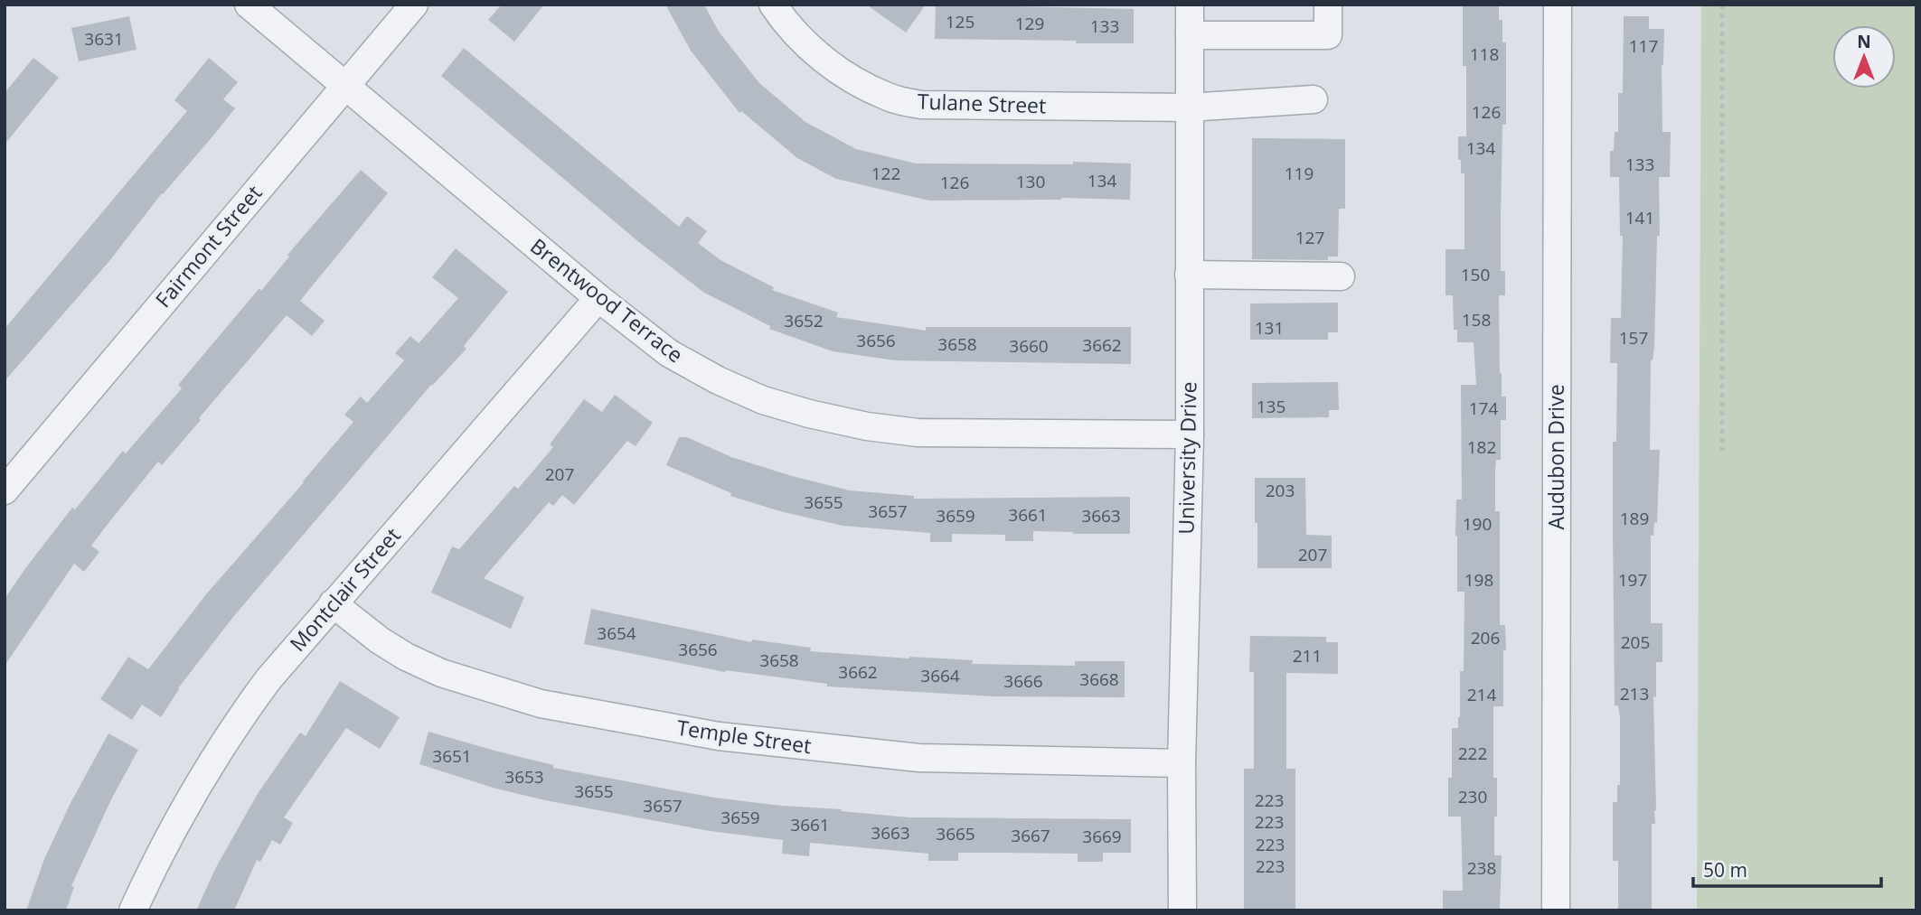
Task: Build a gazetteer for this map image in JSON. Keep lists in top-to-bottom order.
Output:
{
  "streets": {
    "street": [
      "Tulane Street",
      "Fairmont Street",
      "Brentwood Terrace",
      "Audubon Drive",
      "University Drive",
      "Montclair Street",
      "Temple Street"
    ]
  },
  "crossings": [
    ["Tulane Street", "University Drive"],
    ["Fairmont Street", "Brentwood Terrace"],
    ["Brentwood Terrace", "University Drive"],
    ["Brentwood Terrace", "Montclair Street"],
    ["University Drive", "Temple Street"],
    ["Montclair Street", "Temple Street"]
  ],
  "house_numbers": [
    "125",
    "129",
    "133",
    "3631",
    "117",
    "118",
    "126",
    "134",
    "133",
    "122",
    "119",
    "134",
    "130",
    "126",
    "141",
    "127",
    "150",
    "158",
    "3652",
    "131",
    "157",
    "3656",
    "3658",
    "3662",
    "3660",
    "135",
    "174",
    "182",
    "207",
    "203",
    "3655",
    "3657",
    "3661",
    "3659",
    "3663",
    "189",
    "190",
    "207",
    "198",
    "197",
    "3654",
    "206",
    "205",
    "3656",
    "211",
    "3658",
    "3662",
    "3664",
    "3668",
    "3666",
    "213",
    "214",
    "222",
    "3651",
    "3653",
    "3655",
    "230",
    "223",
    "3657",
    "3659",
    "223",
    "3661",
    "3663",
    "3665",
    "3667",
    "3669",
    "223",
    "223",
    "238"
  ],
  "scale_bar": "50 m",
  "north": "top"
}
